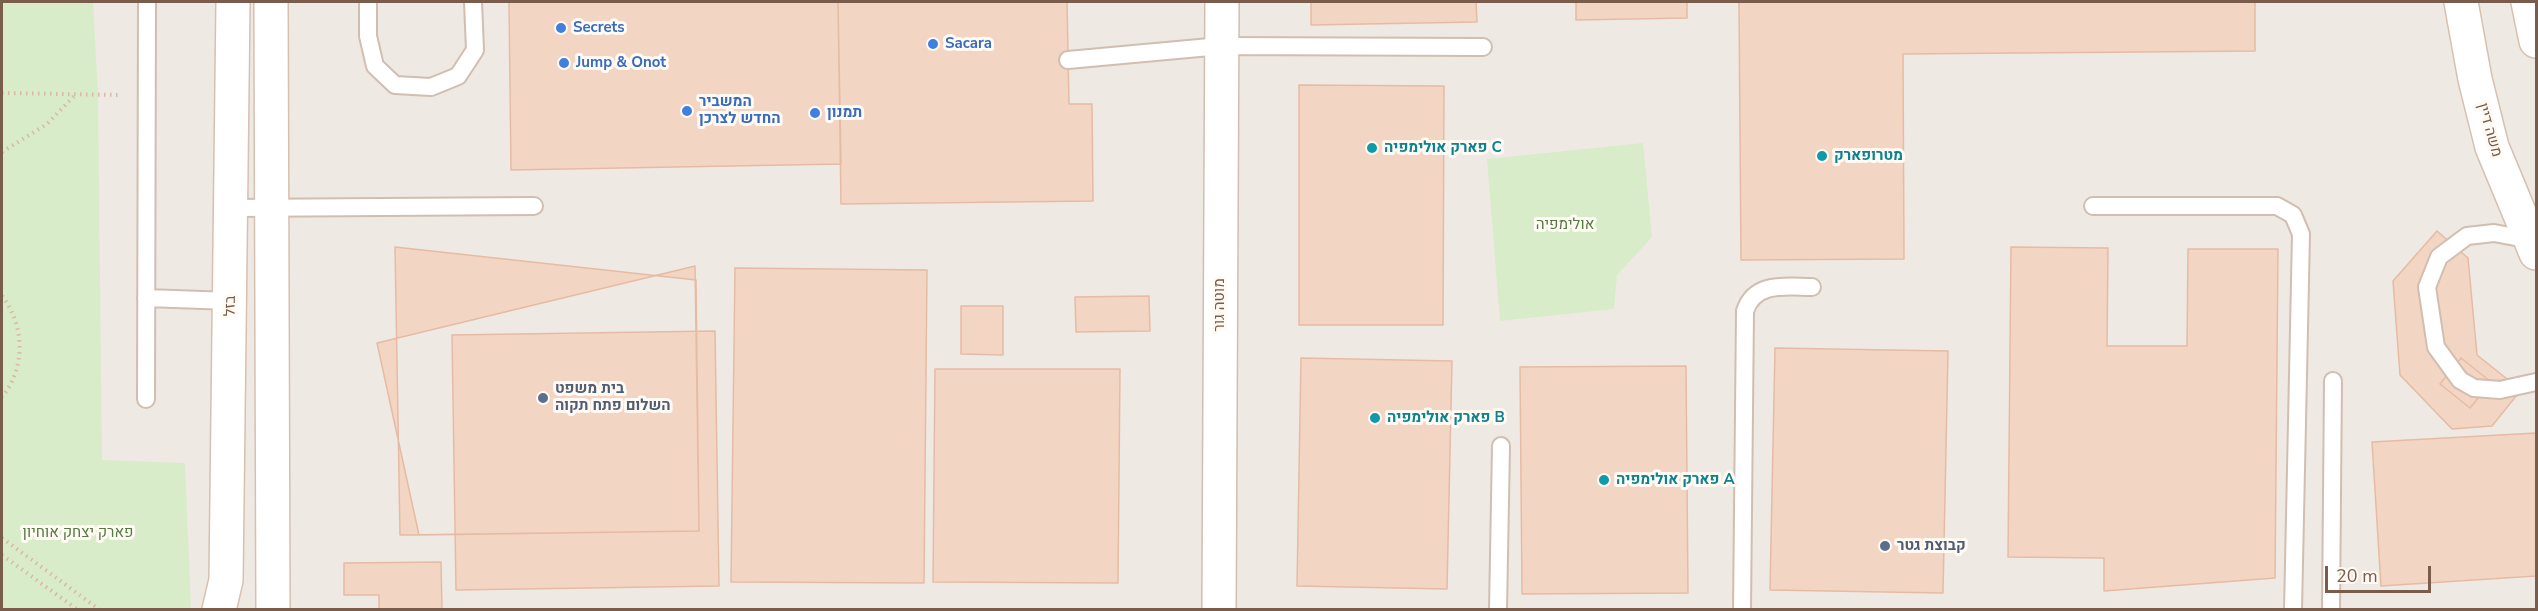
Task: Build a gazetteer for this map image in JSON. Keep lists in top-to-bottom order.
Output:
{
  "streets": {
    "street": ["משה דיין", "מוטה גור", "בזל"]
  },
  "parks": ["אולימפיה", "פארק יצחק אוחיון"],
  "places": [
    "Secrets",
    "Sacara",
    "Jump & Onot",
    "המשביר החדש לצרכן",
    "תמנון",
    "פארק אולימפיה C",
    "מטרופארק",
    "בית משפט השלום פתח תקוה",
    "פארק אולימפיה B",
    "פארק אולימפיה A",
    "קבוצת גטר"
  ],
  "scale_bar": "20 m"
}
